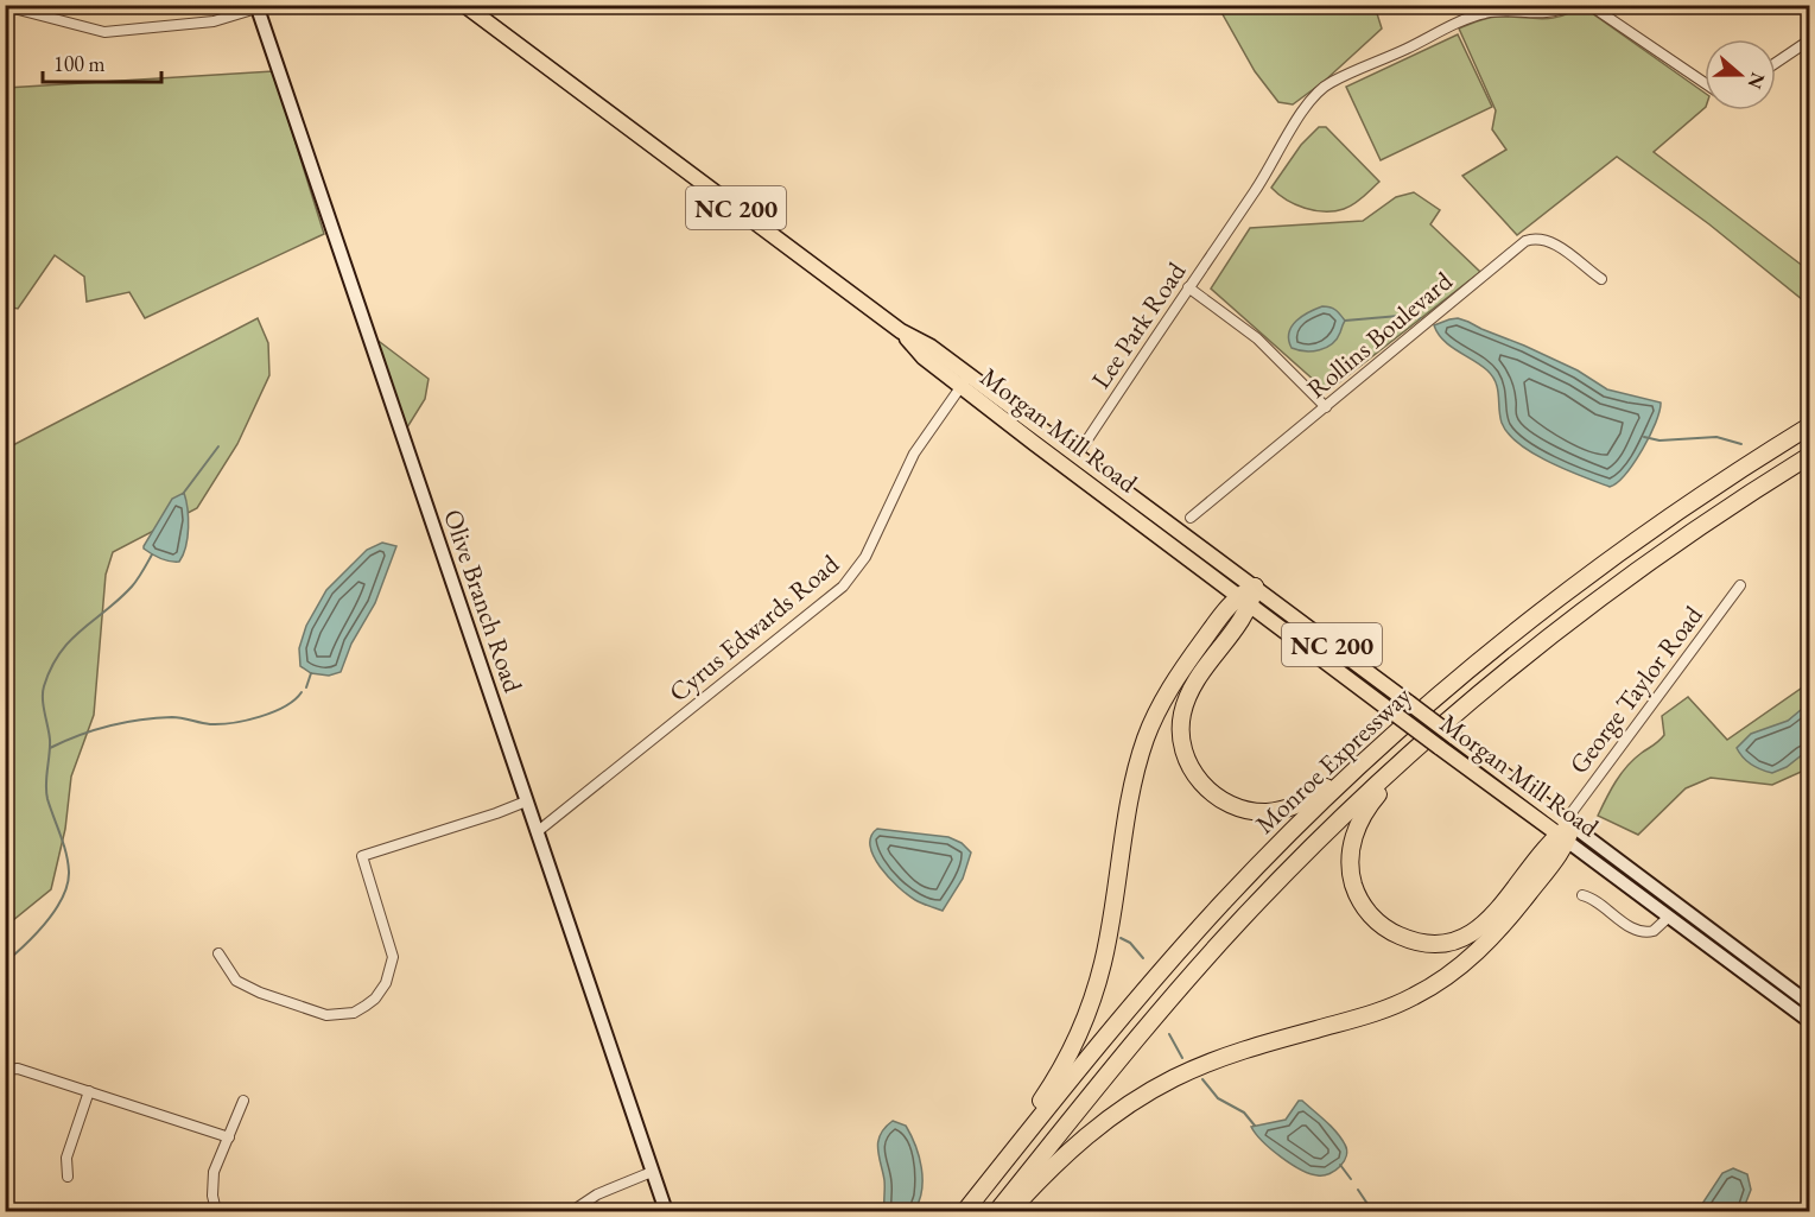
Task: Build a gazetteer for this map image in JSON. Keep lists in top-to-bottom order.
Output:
{
  "streets": {
    "highway": ["Monroe Expressway"],
    "main road": ["NC 200", "Morgan Mill Road"],
    "street": [
      "Lee Park Road",
      "Rollins Boulevard",
      "Olive Branch Road",
      "Cyrus Edwards Road",
      "George Taylor Road"
    ]
  },
  "crossings": [
    ["Lee Park Road", "Morgan Mill Road"],
    ["Morgan Mill Road", "Cyrus Edwards Road"],
    ["Morgan Mill Road", "George Taylor Road"],
    ["Olive Branch Road", "Cyrus Edwards Road"]
  ],
  "scale_bar": "100 m",
  "north": "right"
}
